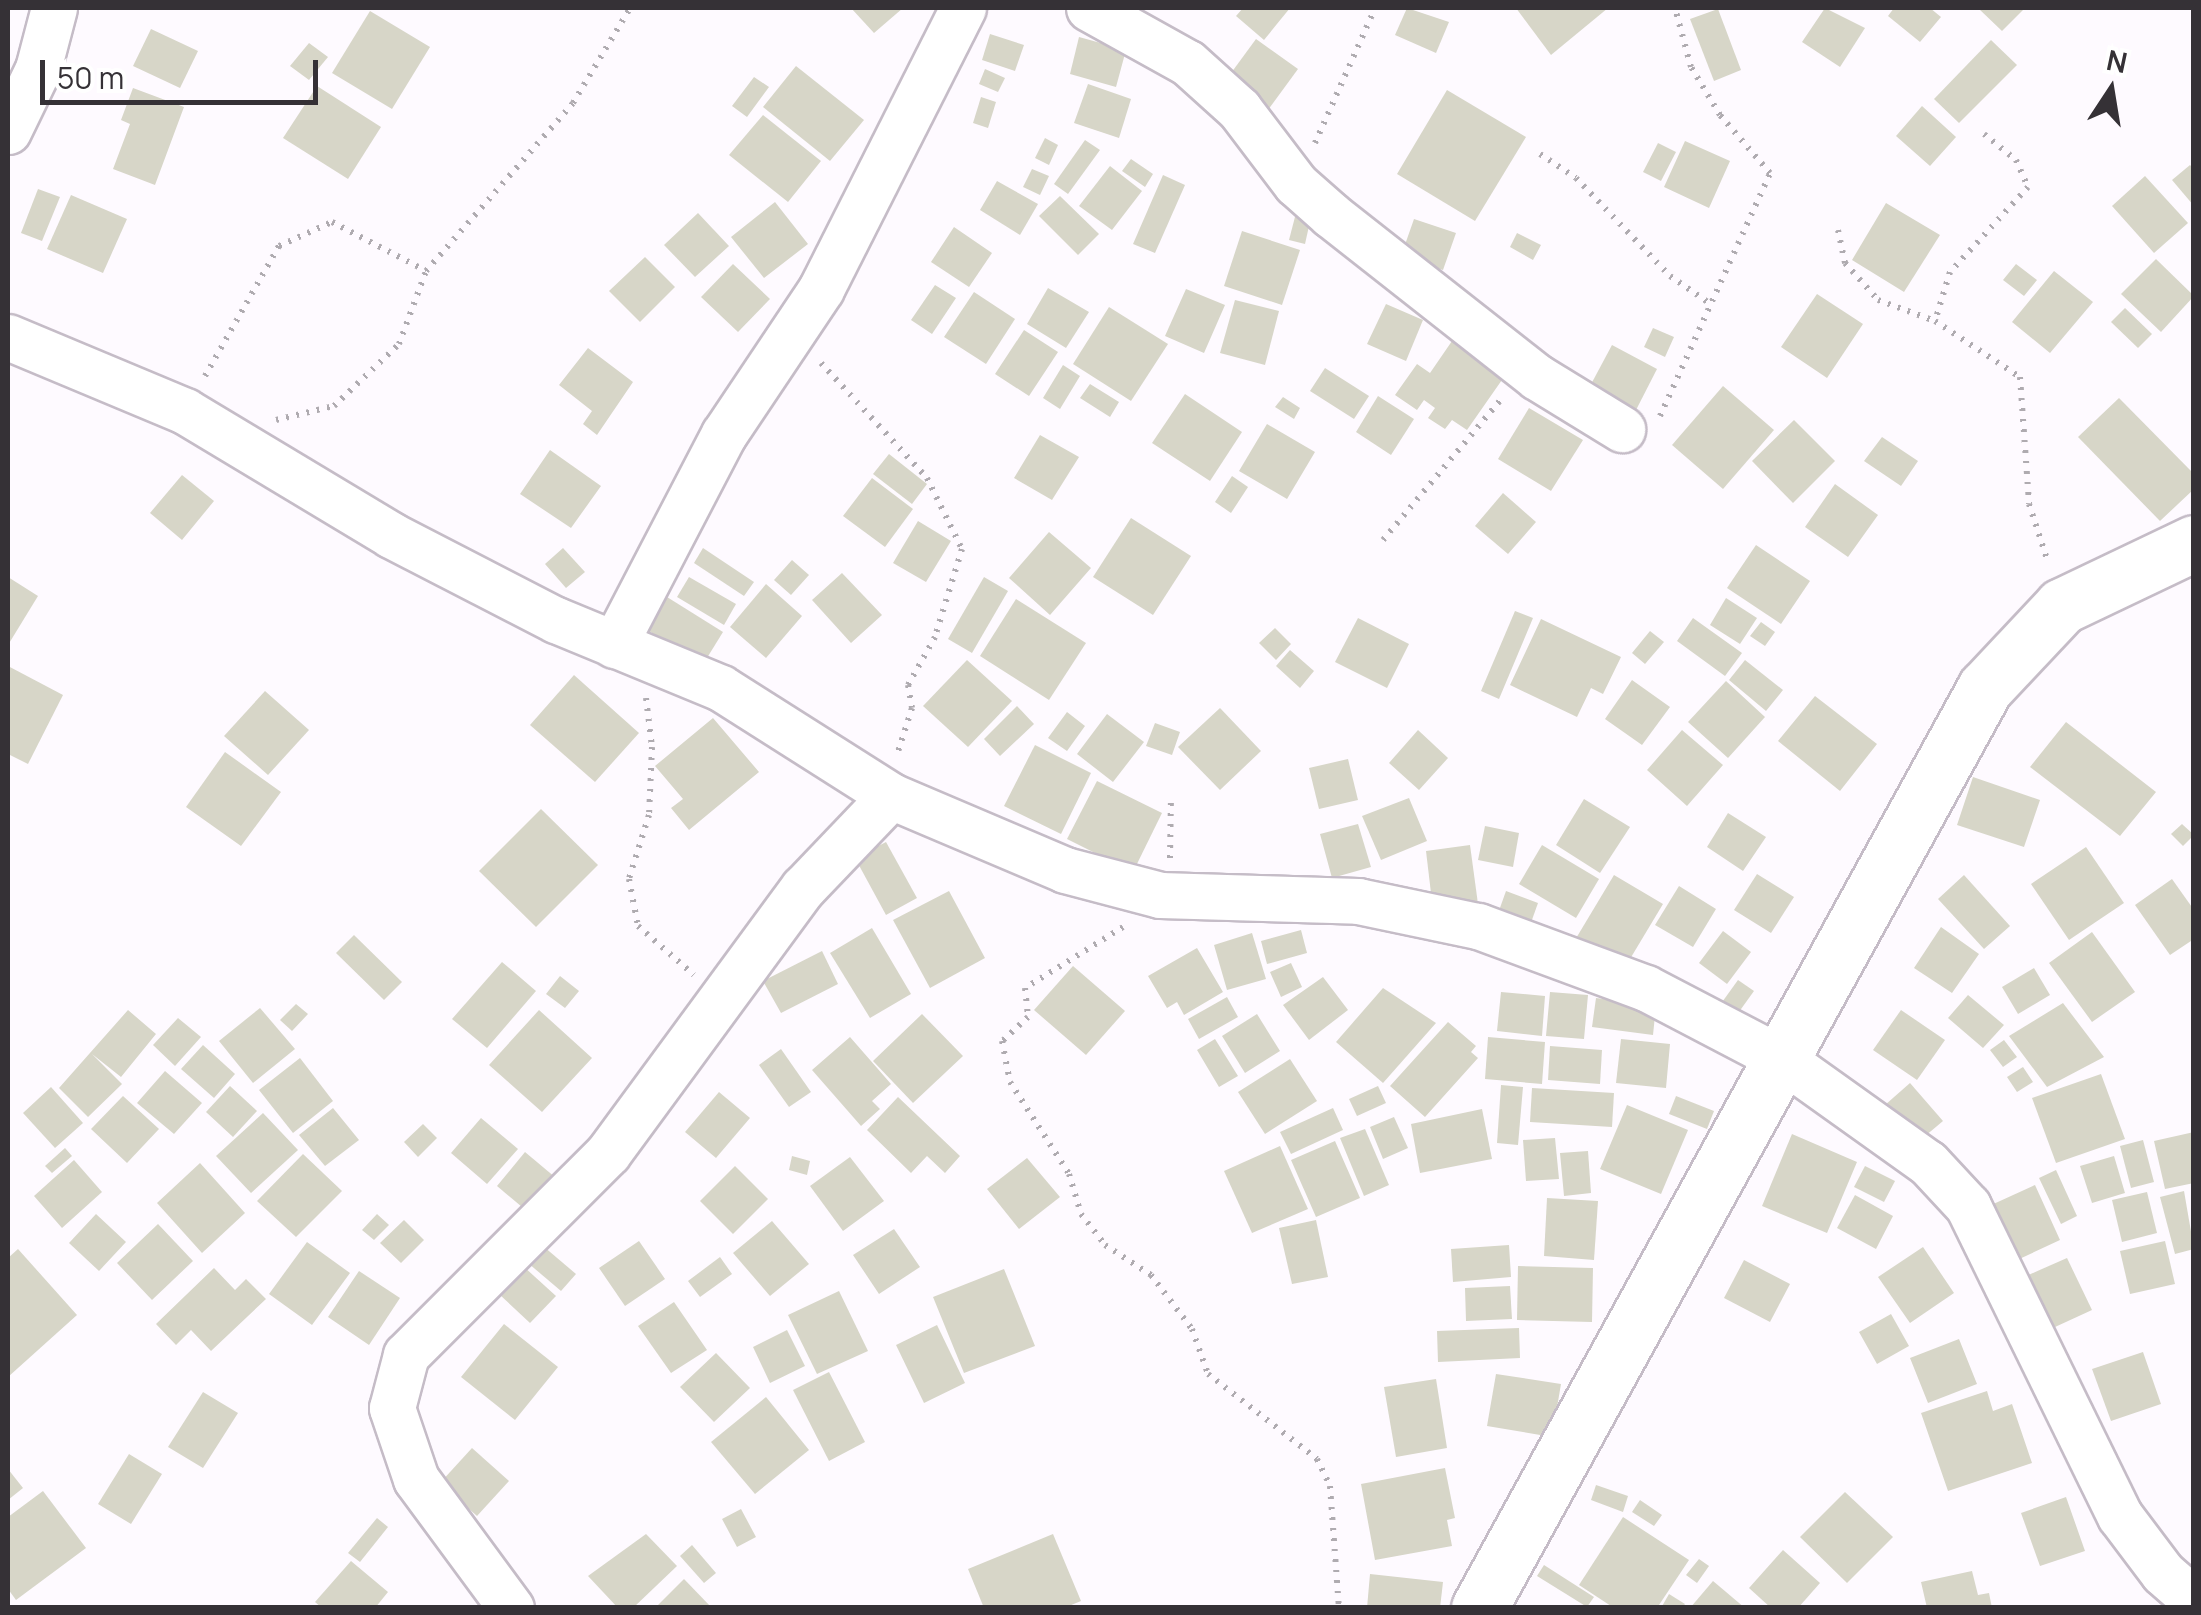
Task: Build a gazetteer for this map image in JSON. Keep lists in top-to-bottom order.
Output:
{
  "scale_bar": "50 m",
  "north": "top"
}
